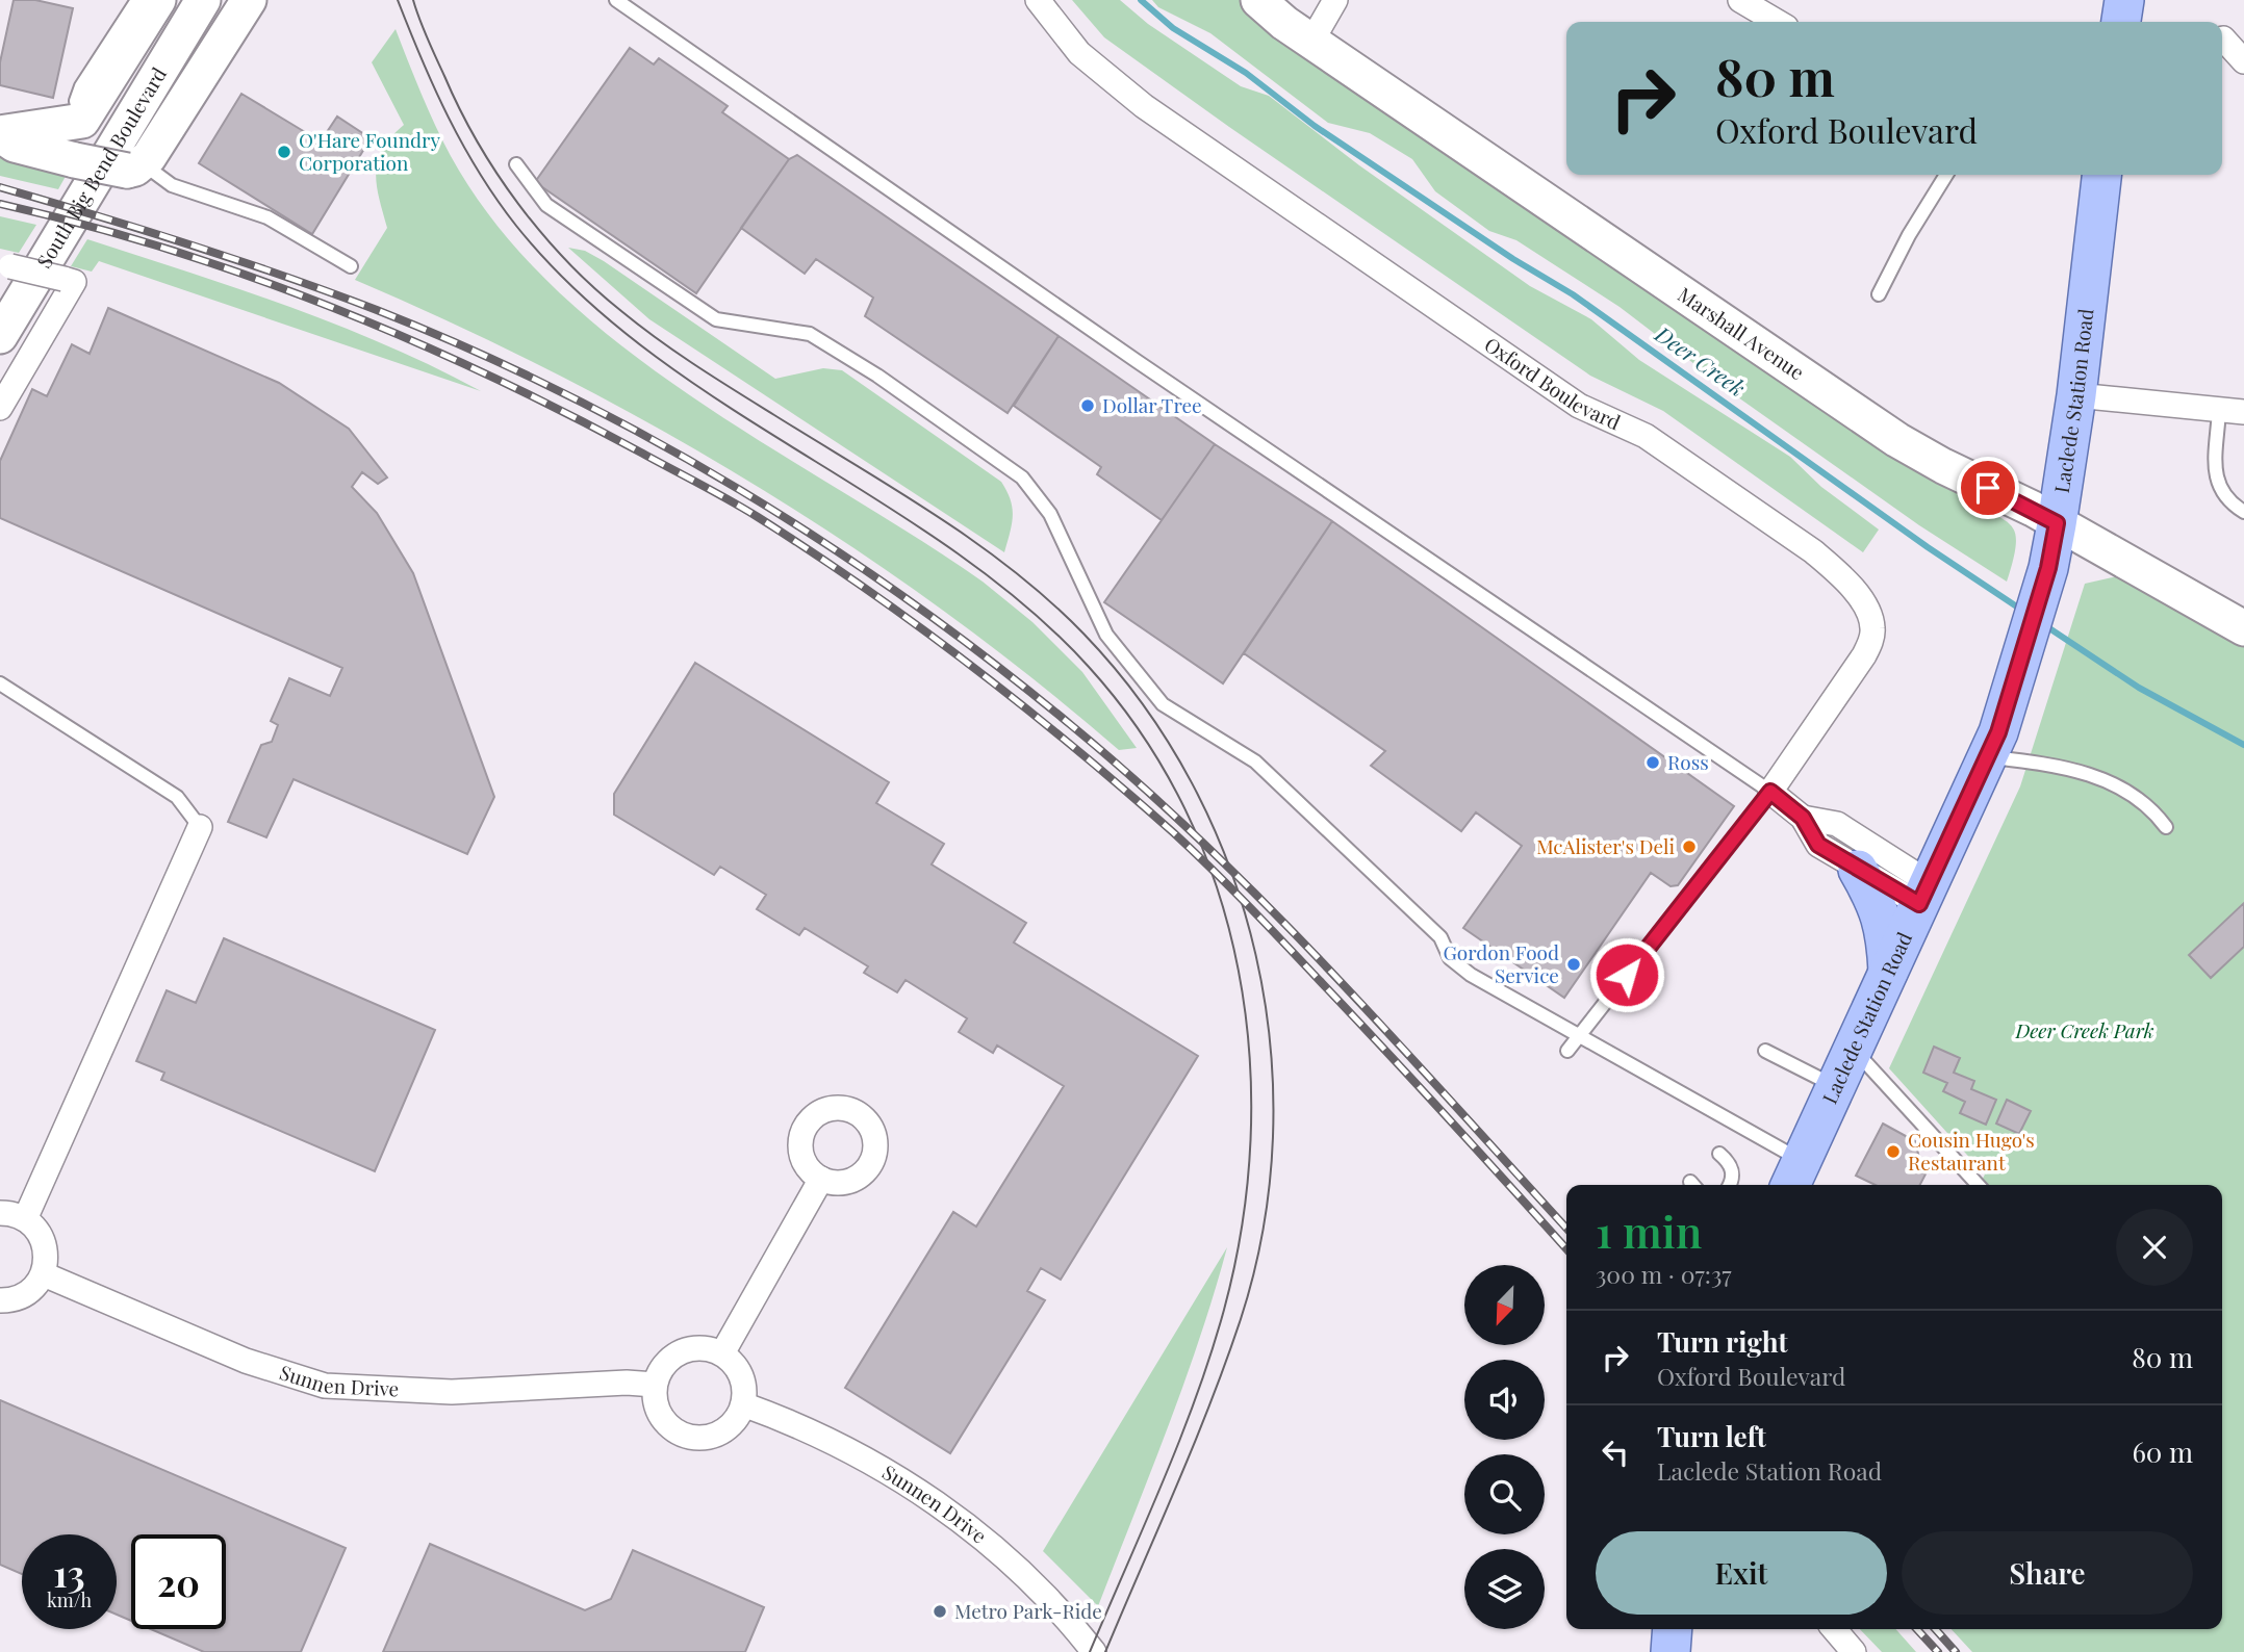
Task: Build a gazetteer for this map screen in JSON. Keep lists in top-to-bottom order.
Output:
{
  "streets": {
    "main road": ["Laclede Station Road"],
    "street": [
      "South Big Bend Boulevard",
      "Marshall Avenue",
      "Oxford Boulevard",
      "Sunnen Drive"
    ]
  },
  "crossings": [
    ["Marshall Avenue", "Laclede Station Road"]
  ],
  "water": ["Deer Creek"],
  "parks": ["Deer Creek Park"],
  "places": [
    "O'Hare Foundry Corporation",
    "Dollar Tree",
    "Ross",
    "McAlister's Deli",
    "Gordon Food Service",
    "Cousin Hugo's Restaurant",
    "Metro Park-Ride"
  ],
  "north": "bottom left",
  "page": {
    "turn": ["80 m", "Oxford Boulevard"],
    "heading": ["1 min", "300 m · 07:37"],
    "list": [
      {
        "name": "Turn right",
        "note": "Oxford Boulevard",
        "value": "80 m"
      },
      {
        "name": "Turn left",
        "note": "Laclede Station Road",
        "value": "60 m"
      }
    ],
    "buttons": ["Exit", "Share"],
    "speed": "13 km/h",
    "limit": "20"
  }
}
